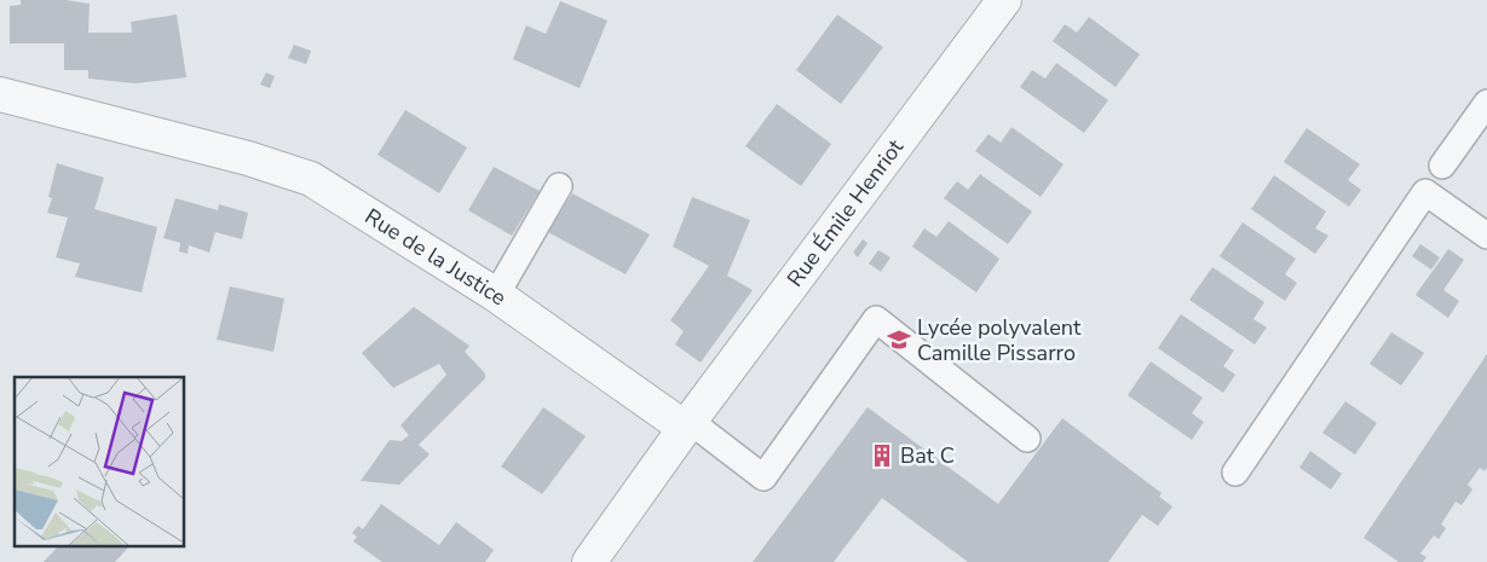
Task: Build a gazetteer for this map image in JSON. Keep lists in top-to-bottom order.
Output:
{
  "streets": {
    "street": ["Rue Émile Henriot", "Rue de la Justice"]
  },
  "crossings": [
    ["Rue Émile Henriot", "Rue de la Justice"]
  ],
  "places": {
    "school or university": ["Lycée polyvalent Camille Pissarro"],
    "building": ["Bat C"]
  }
}
